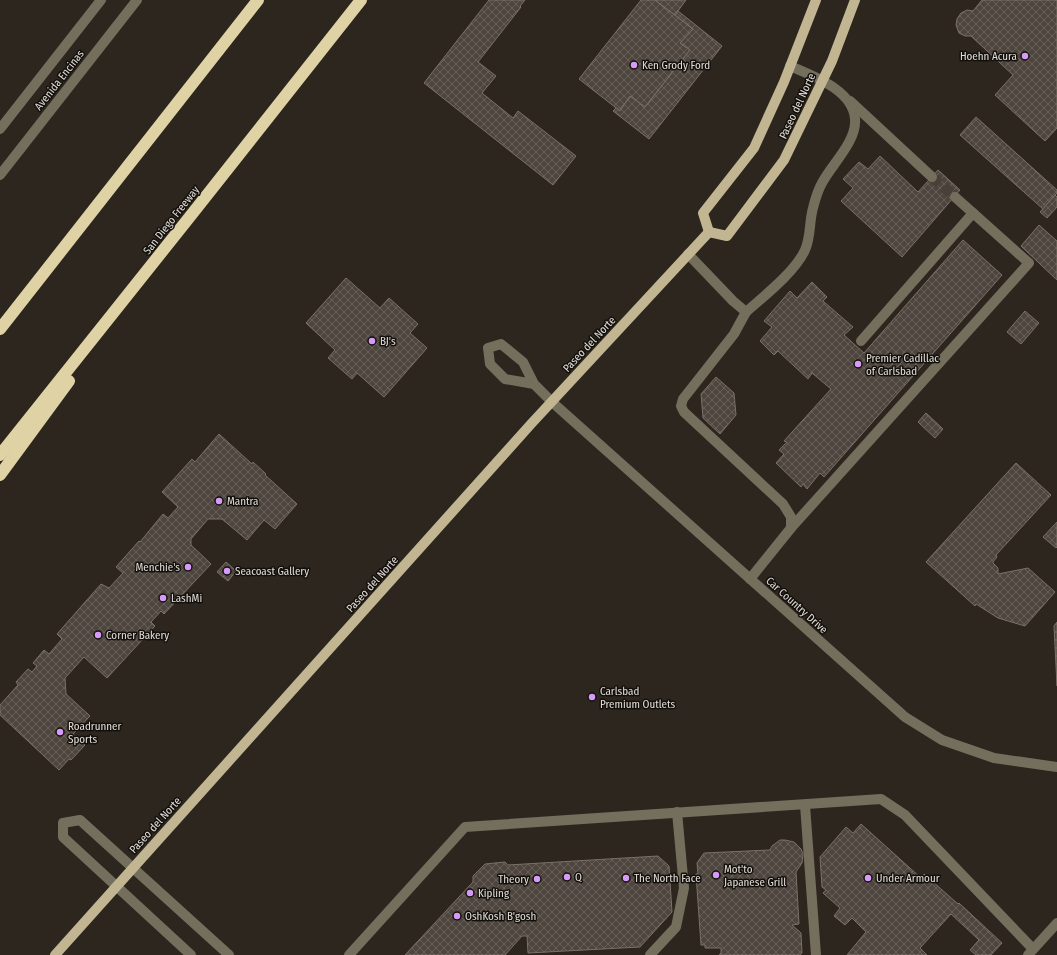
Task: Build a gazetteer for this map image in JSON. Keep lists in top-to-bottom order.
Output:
{
  "streets": {
    "highway": ["San Diego Freeway"],
    "main road": ["Paseo del Norte"],
    "street": ["Avenida Encinas", "Car Country Drive"]
  },
  "crossings": [
    ["Paseo del Norte", "Car Country Drive"]
  ],
  "places": [
    "Hoehn Acura",
    "Ken Grody Ford",
    "BJ's",
    "Premier Cadillac of Carlsbad",
    "Mantra",
    "Menchie's",
    "Seacoast Gallery",
    "LashMi",
    "Corner Bakery",
    "Carlsbad Premium Outlets",
    "Roadrunner Sports",
    "Mot'to Japanese Grill",
    "Q",
    "The North Face",
    "Under Armour",
    "Theory",
    "Kipling",
    "OshKosh B'gosh"
  ]
}
